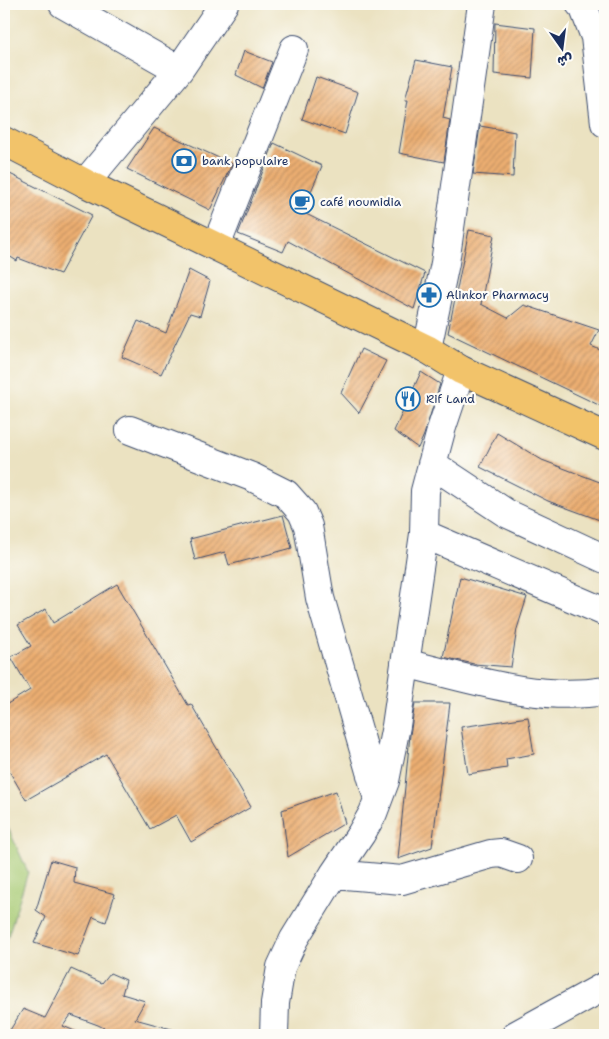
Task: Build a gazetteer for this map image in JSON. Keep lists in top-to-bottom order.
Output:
{
  "places": {
    "bank": ["bank populaire"],
    "cafe": ["café noumidia"],
    "pharmacy": ["Alinkor Pharmacy"],
    "restaurant": ["Rif Land"]
  },
  "north": "bottom"
}
